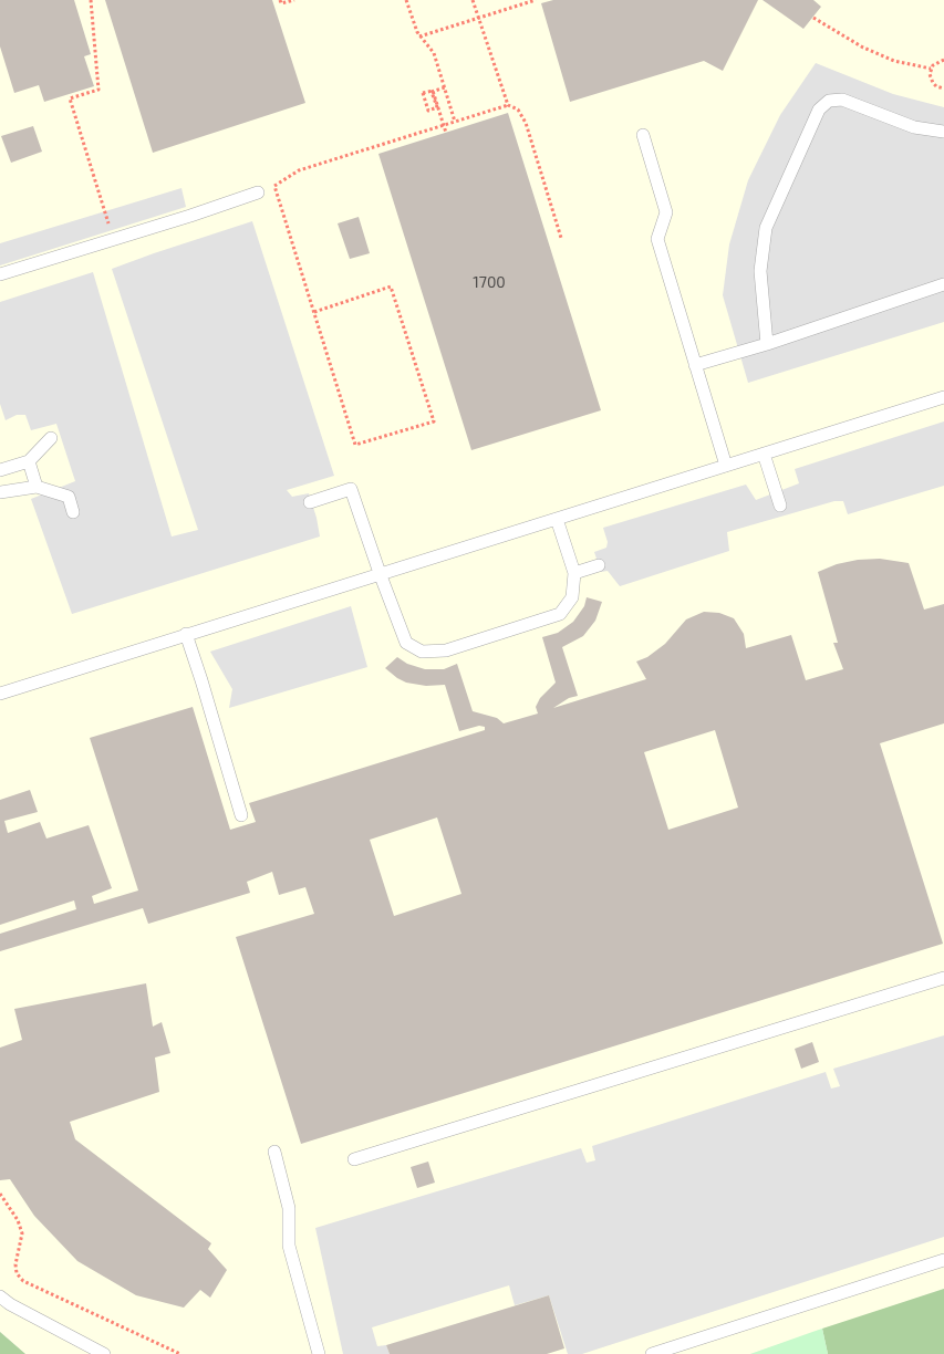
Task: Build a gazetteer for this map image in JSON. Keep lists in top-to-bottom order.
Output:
{
  "house_numbers": ["1700"]
}
